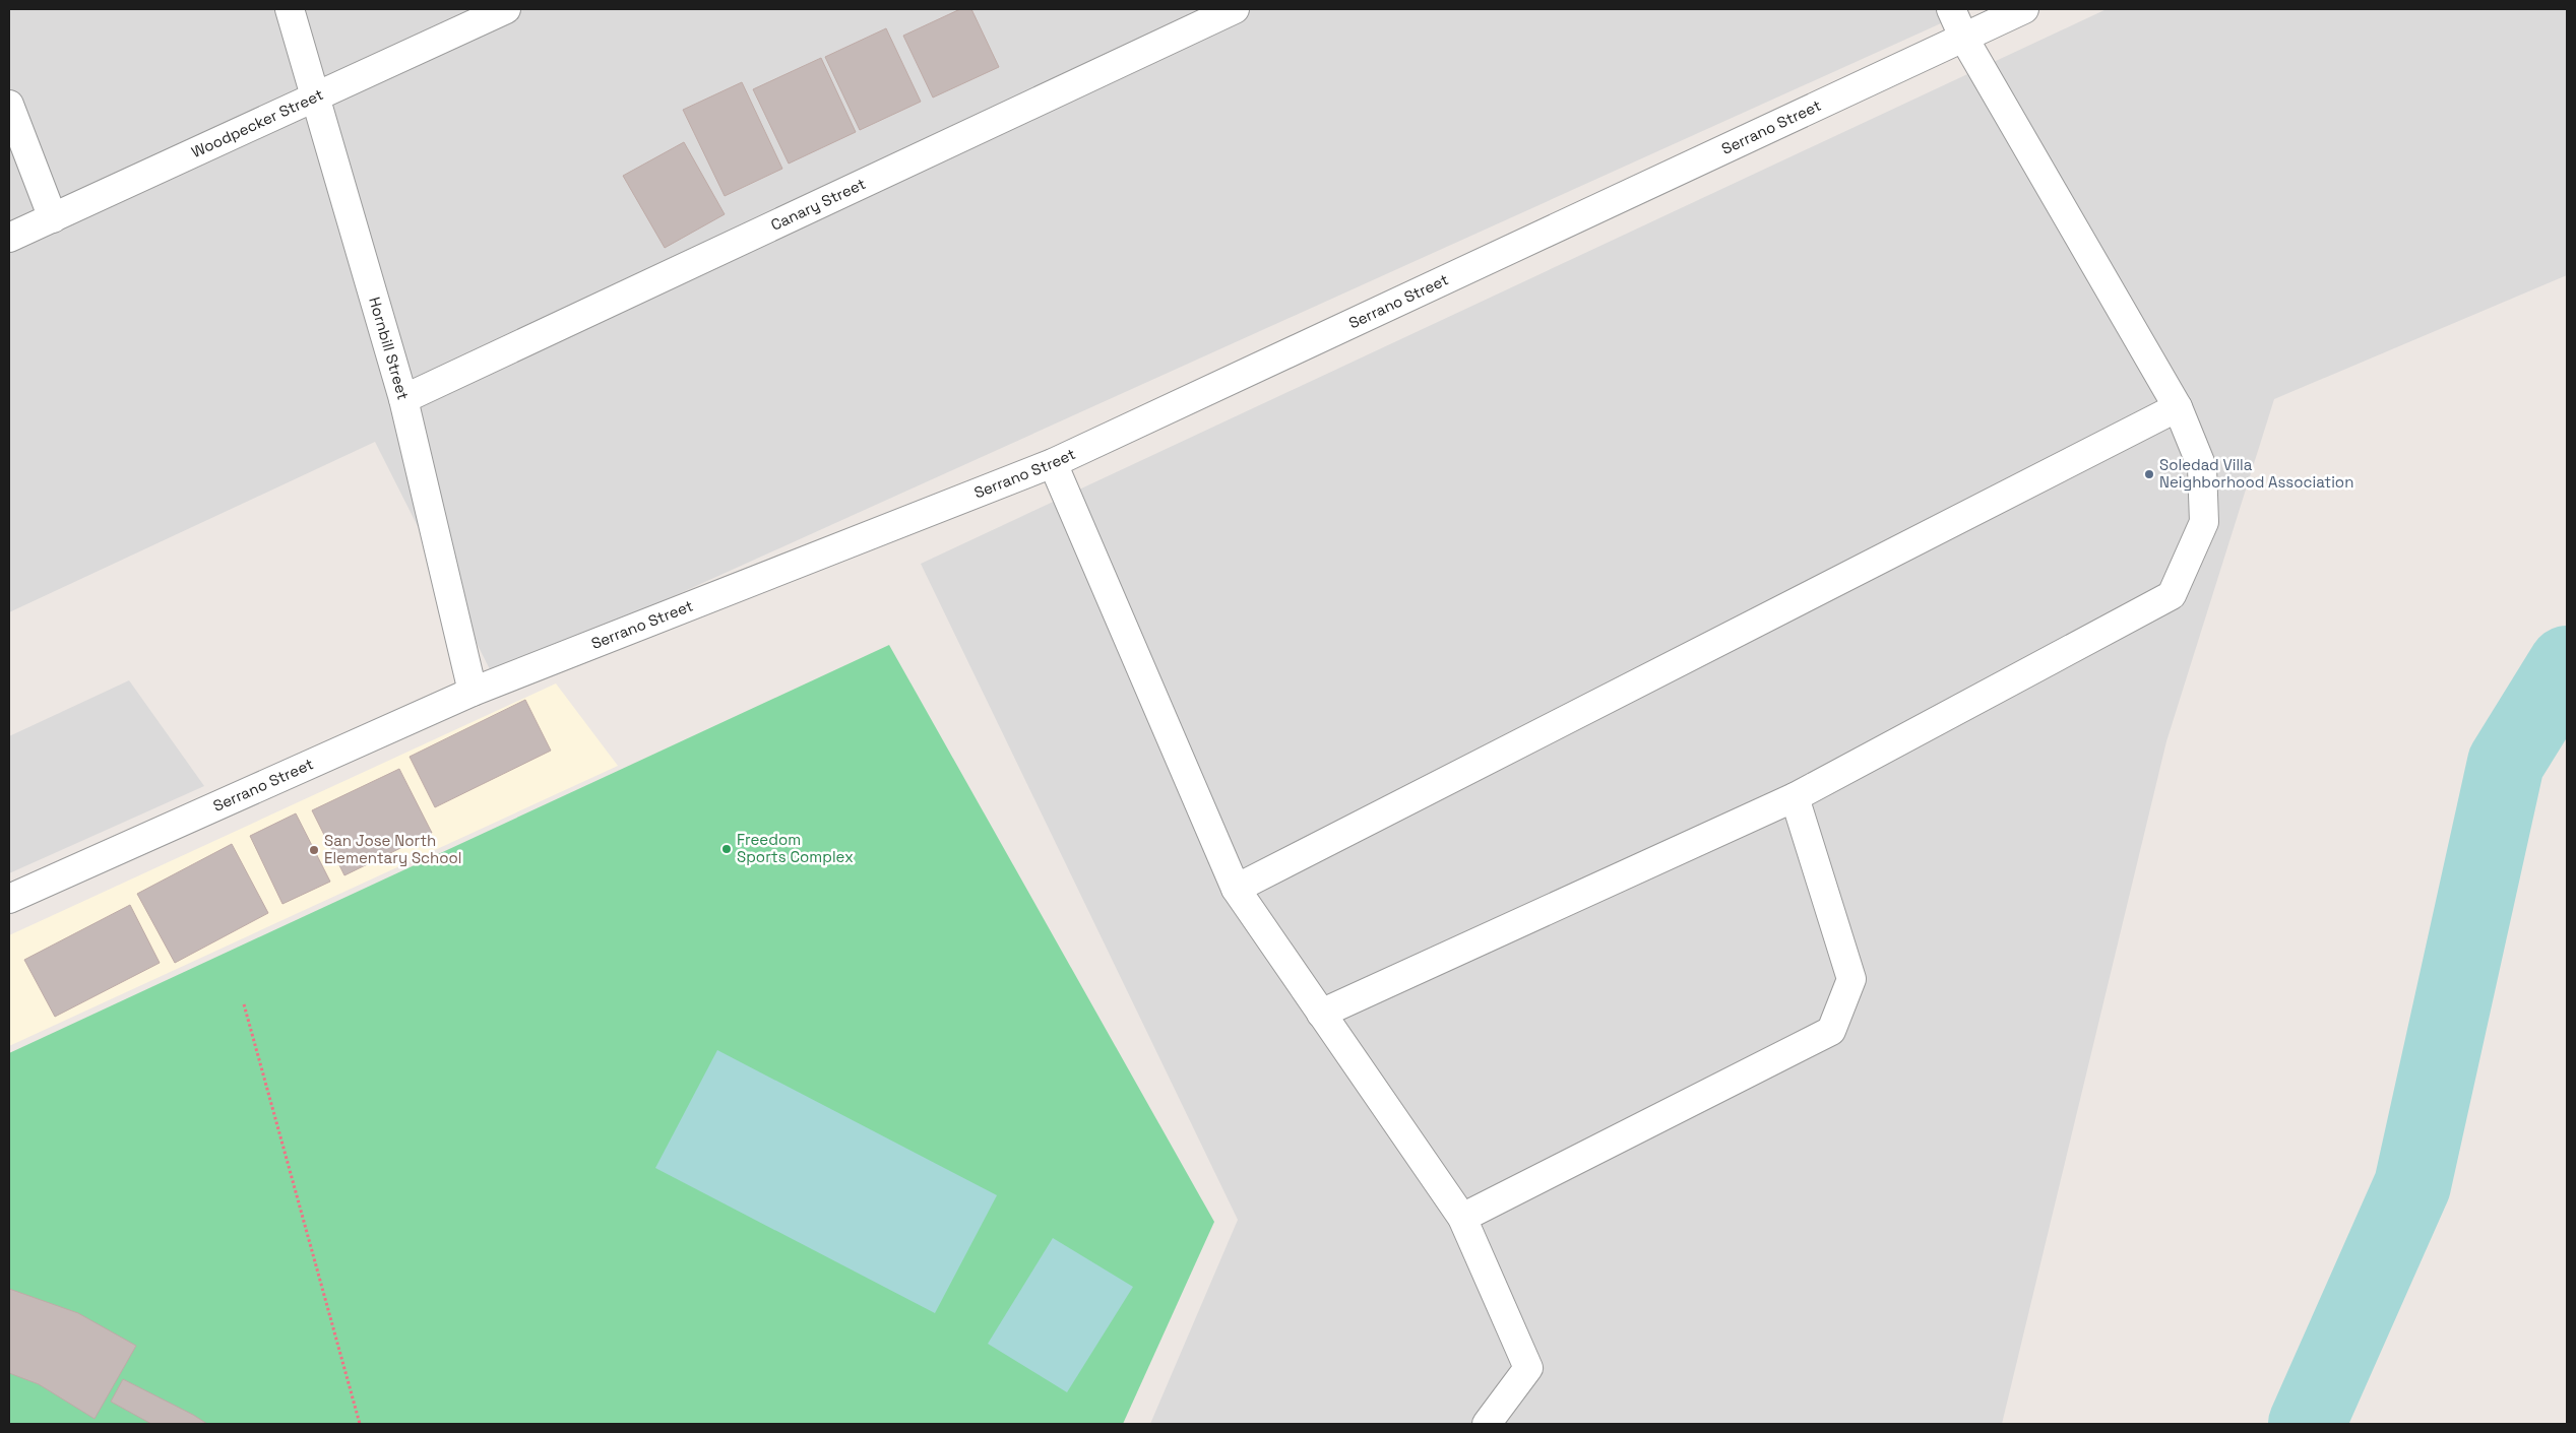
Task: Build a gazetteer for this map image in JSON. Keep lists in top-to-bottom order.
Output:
{
  "streets": {
    "street": [
      "Woodpecker Street",
      "Serrano Street",
      "Canary Street",
      "Hornbill Street"
    ]
  },
  "crossings": [
    ["Woodpecker Street", "Hornbill Street"],
    ["Serrano Street", "Hornbill Street"],
    ["Canary Street", "Hornbill Street"]
  ],
  "places": ["Soledad Villa Neighborhood Association", "Freedom Sports Complex", "San Jose North Elementary School"]
}
